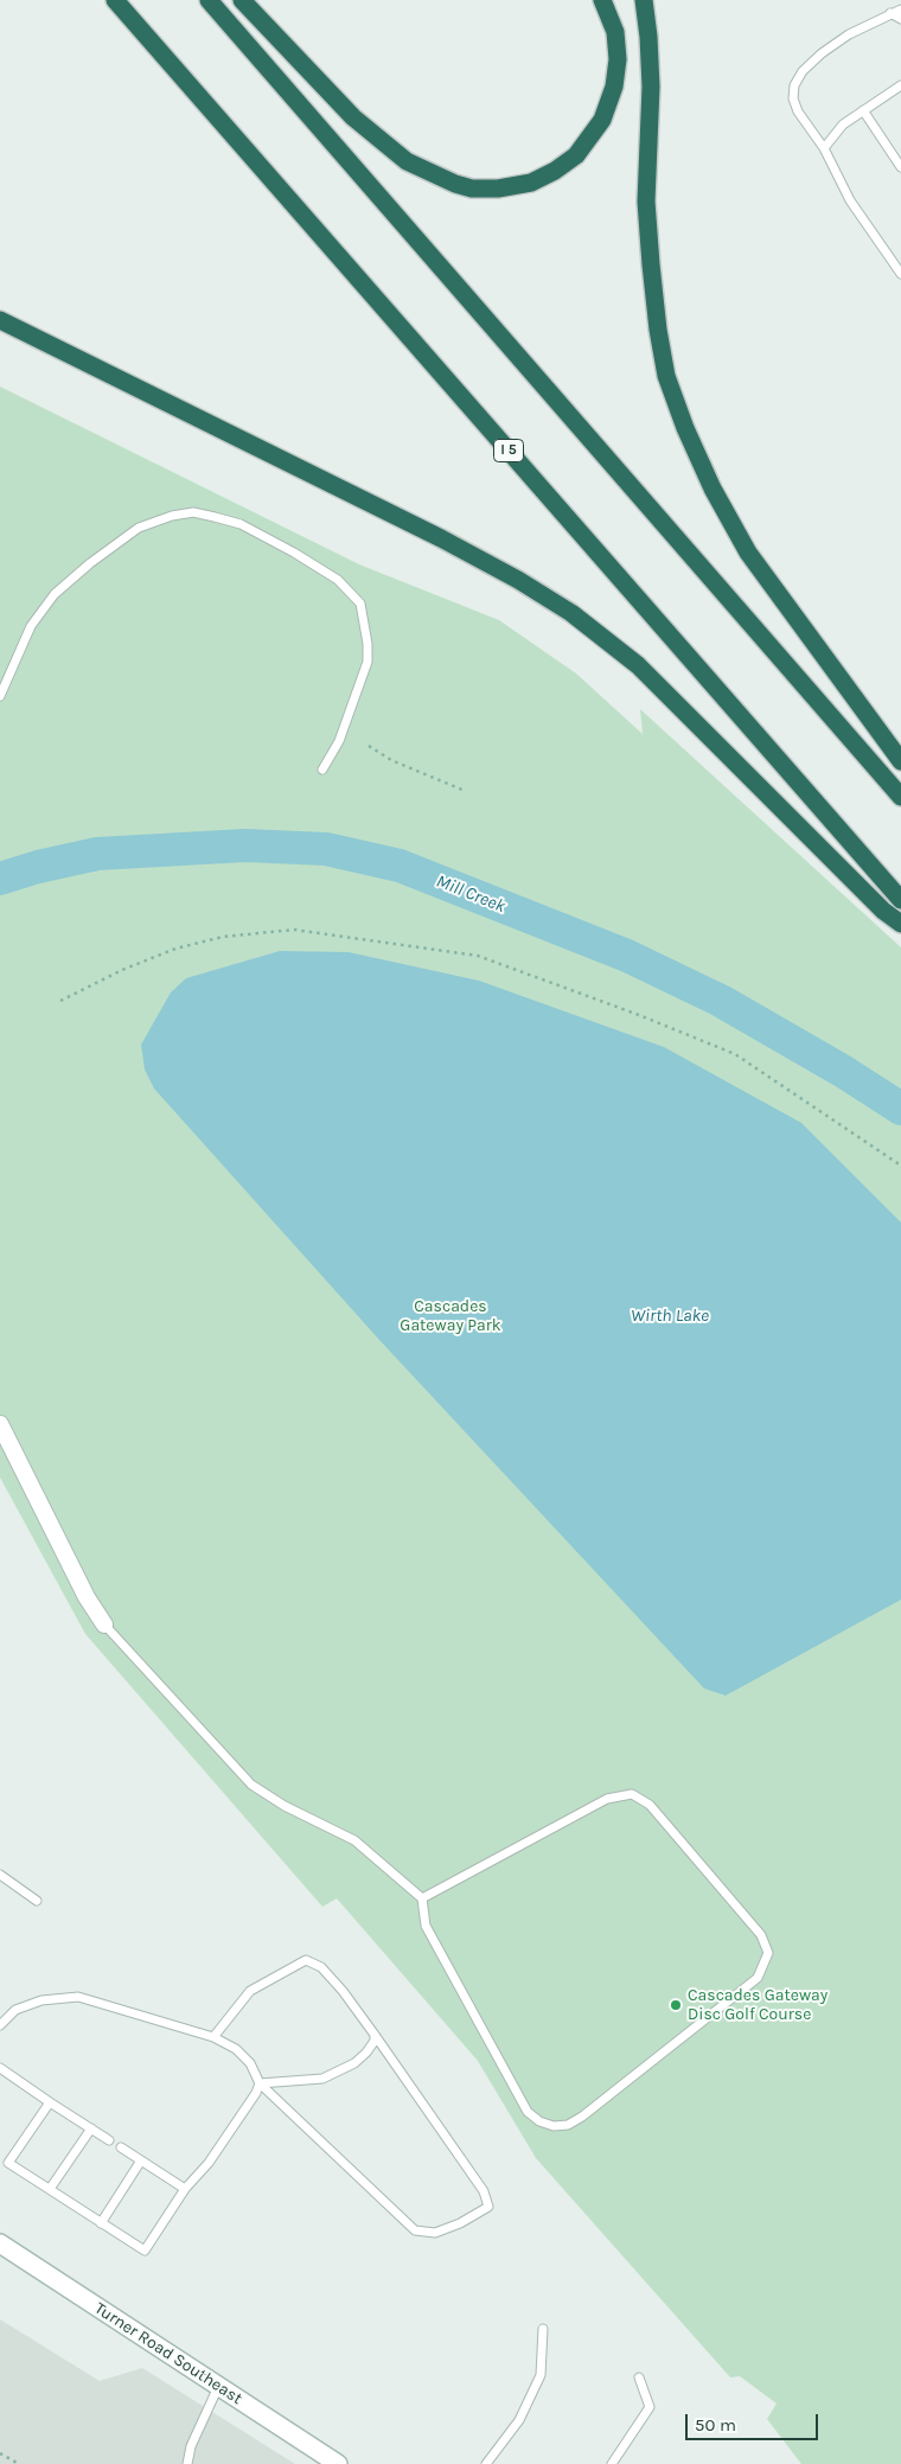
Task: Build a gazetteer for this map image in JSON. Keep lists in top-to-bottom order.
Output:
{
  "streets": {
    "highway": ["I 5"],
    "main road": ["Turner Road Southeast"]
  },
  "water": ["Mill Creek", "Wirth Lake"],
  "parks": ["Cascades Gateway Park"],
  "places": ["Cascades Gateway Disc Golf Course"],
  "scale_bar": "50 m"
}
